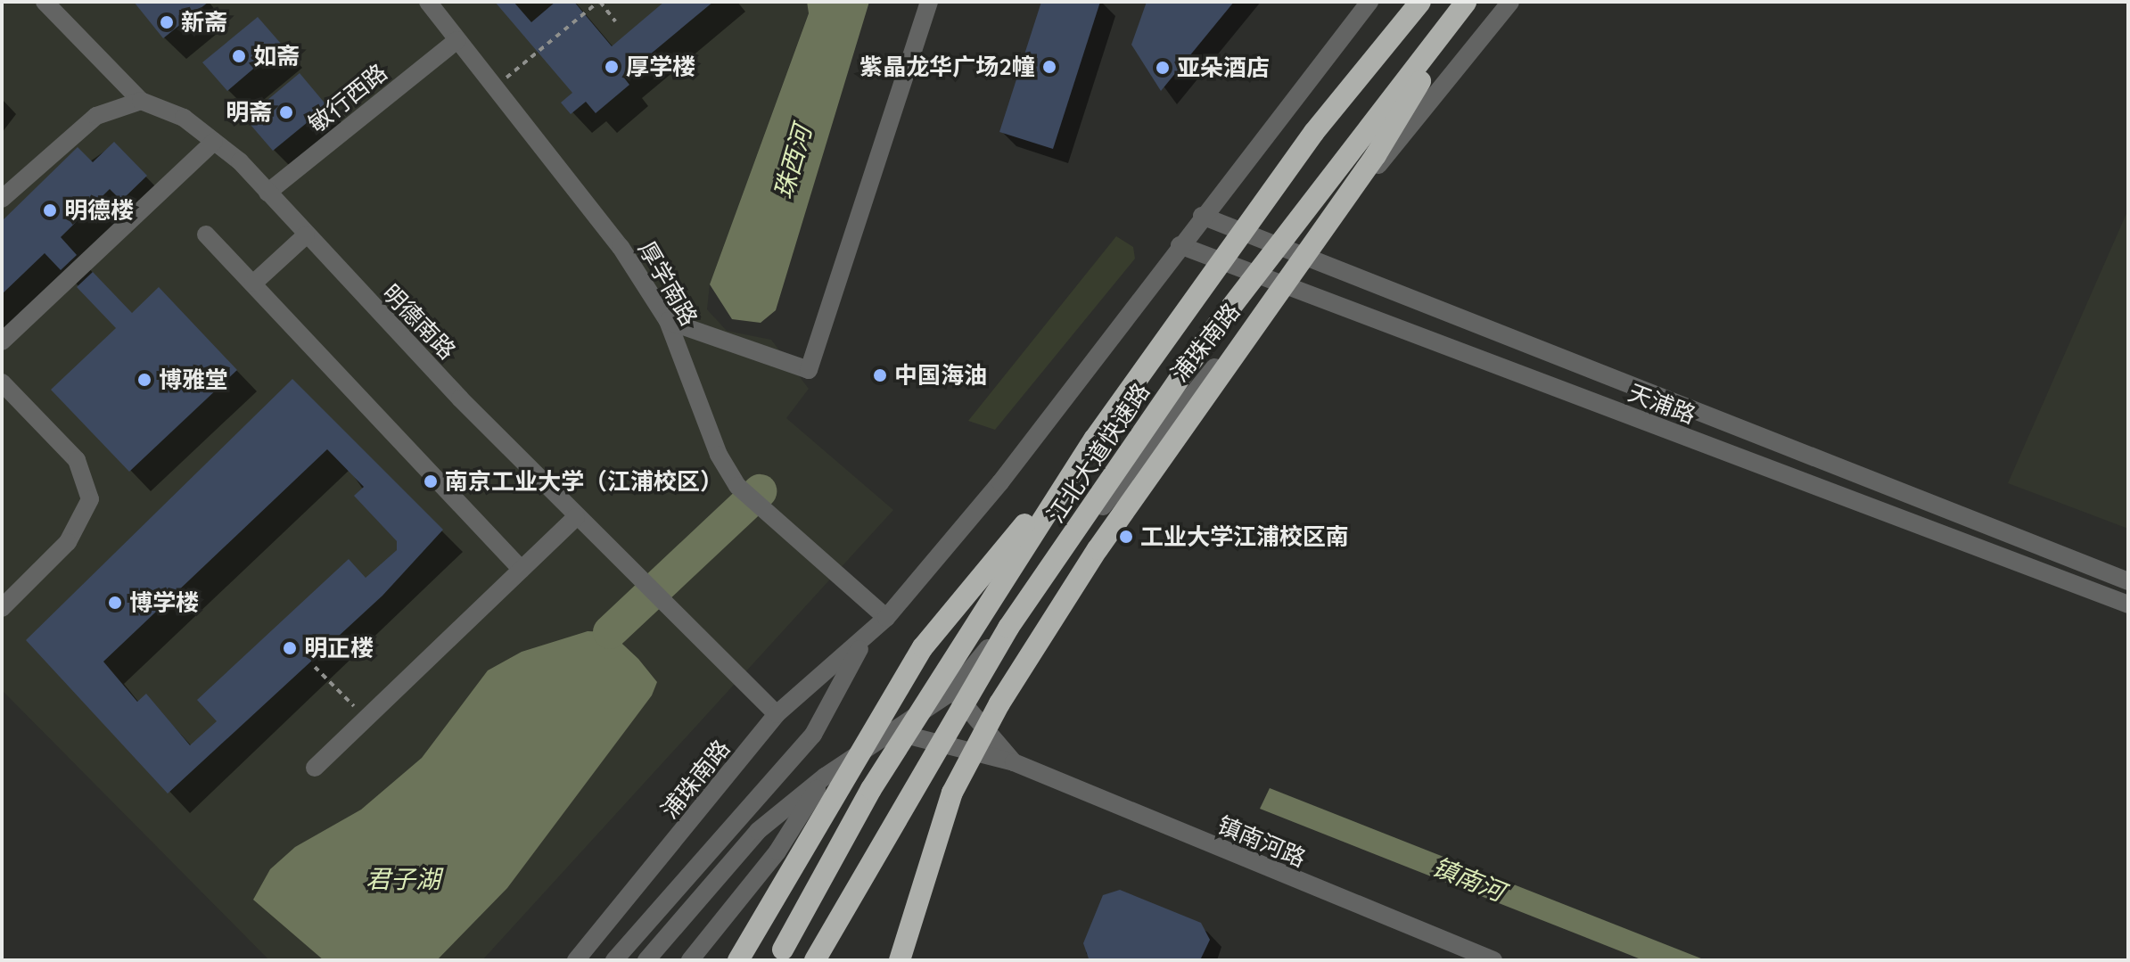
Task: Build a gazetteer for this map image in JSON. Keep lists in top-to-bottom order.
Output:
{
  "streets": {
    "highway": ["江北大道快速路"],
    "street": [
      "敏行西路",
      "厚学南路",
      "明德南路",
      "浦珠南路",
      "天浦路",
      "镇南河路"
    ]
  },
  "crossings": [
    ["敏行西路", "厚学南路"],
    ["敏行西路", "明德南路"],
    ["厚学南路", "浦珠南路"],
    ["明德南路", "浦珠南路"],
    ["浦珠南路", "天浦路"],
    ["浦珠南路", "镇南河路"]
  ],
  "water": ["珠西河", "君子湖", "镇南河"],
  "places": [
    "新斋",
    "如斋",
    "厚学楼",
    "紫晶龙华广场2幢",
    "亚朵酒店",
    "明斋",
    "明德楼",
    "中国海油",
    "博雅堂",
    "南京工业大学（江浦校区）",
    "工业大学江浦校区南",
    "博学楼",
    "明正楼"
  ]
}
